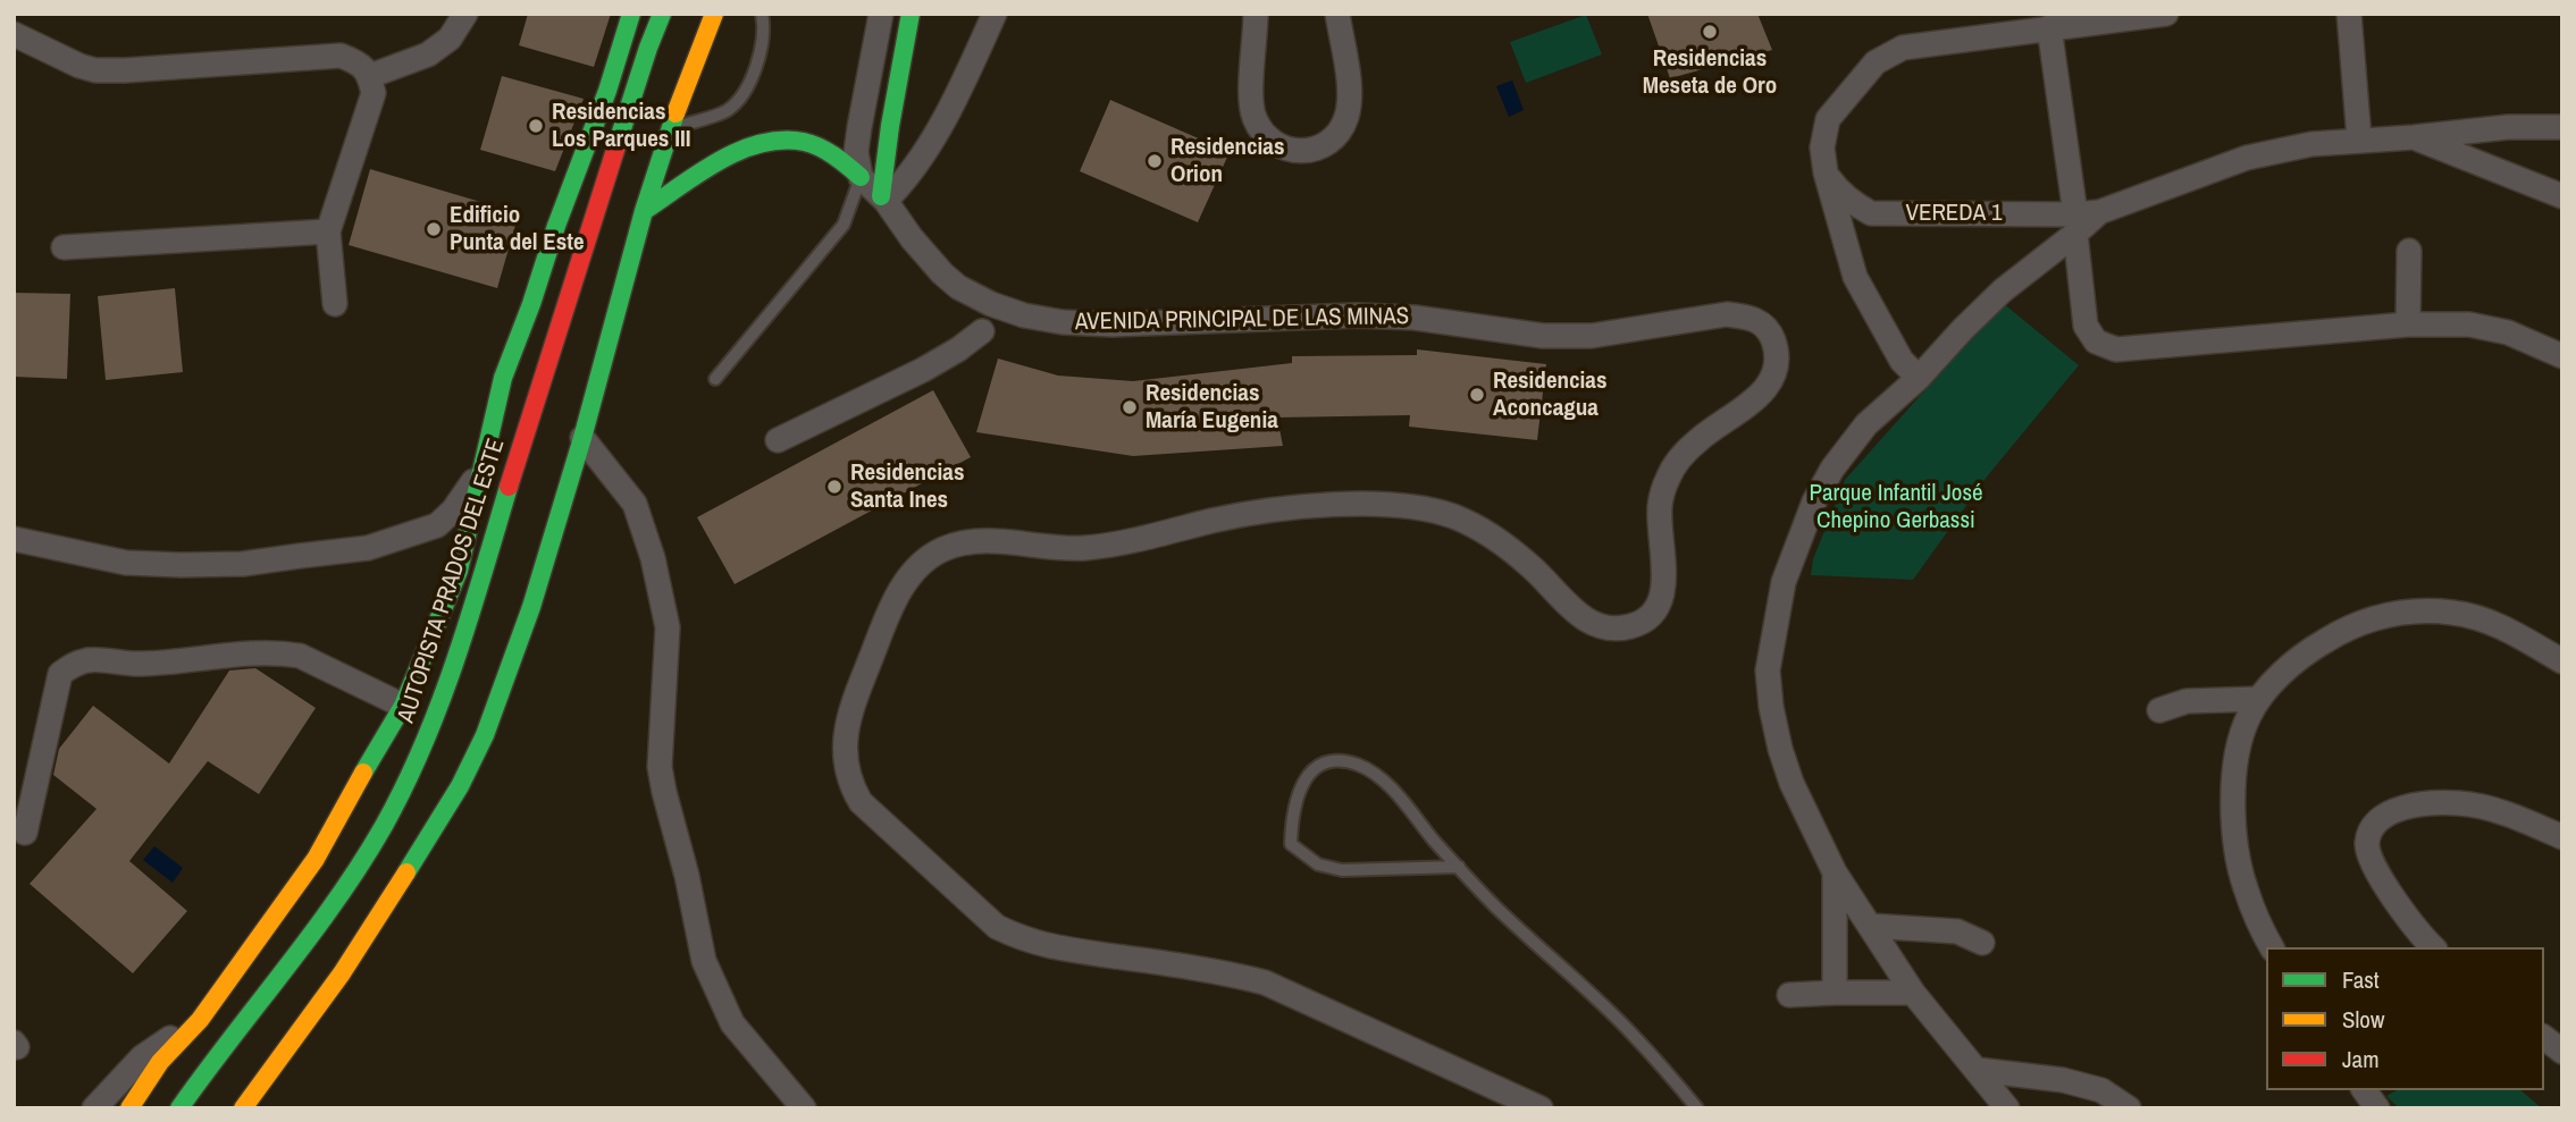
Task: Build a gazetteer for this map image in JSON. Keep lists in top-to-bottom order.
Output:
{
  "streets": {
    "main road": ["AUTOPISTA PRADOS DEL ESTE"],
    "street": ["VEREDA 1", "AVENIDA PRINCIPAL DE LAS MINAS"]
  },
  "parks": ["Parque Infantil José Chepino Gerbassi"],
  "places": [
    "Residencias Meseta de Oro",
    "Residencias Los Parques III",
    "Residencias Orion",
    "Edificio Punta del Este",
    "Residencias Aconcagua",
    "Residencias María Eugenia",
    "Residencias Santa Ines"
  ],
  "legend": ["Fast", "Slow", "Jam"]
}
